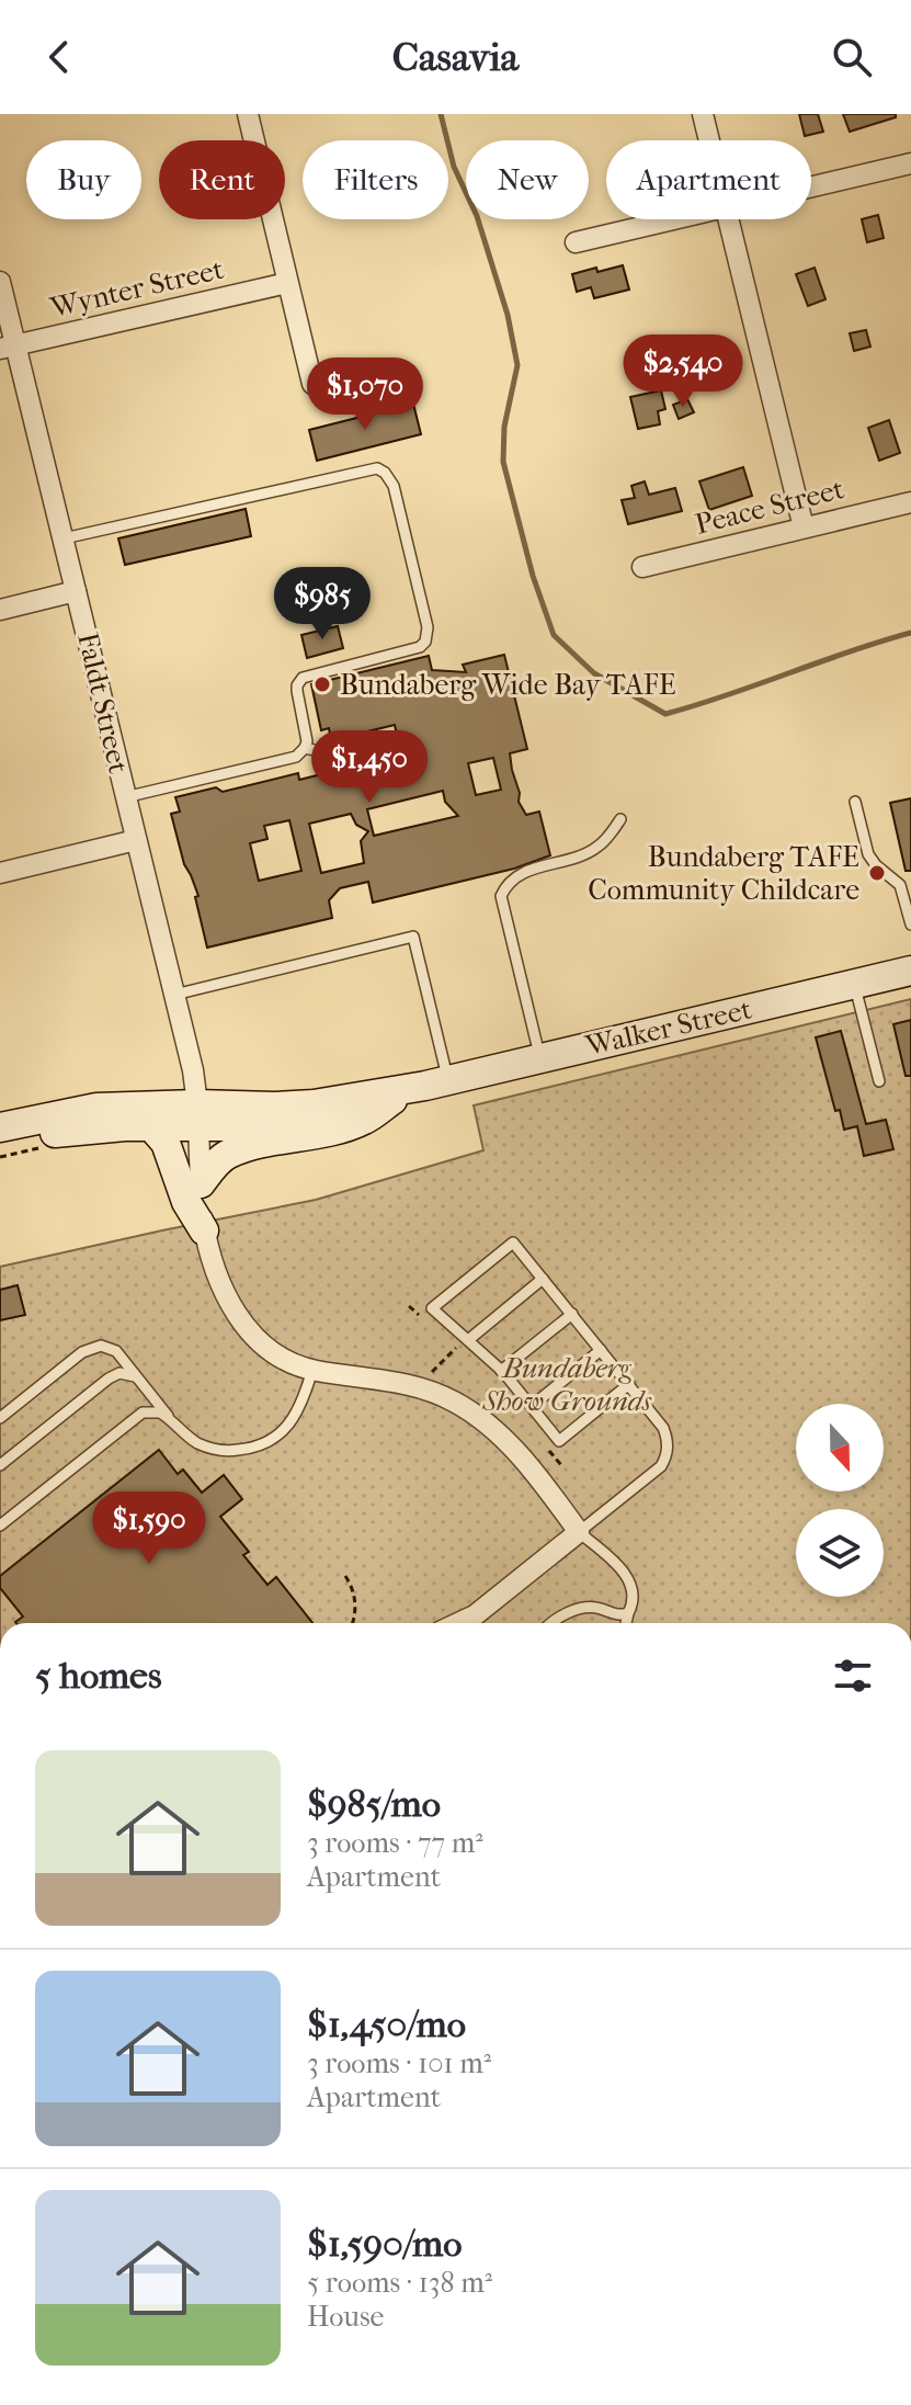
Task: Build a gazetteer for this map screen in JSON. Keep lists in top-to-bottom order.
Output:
{
  "streets": {
    "main road": ["Walker Street"],
    "street": ["Wynter Street", "Peace Street", "Faldt Street"]
  },
  "crossings": [
    ["Wynter Street", "Faldt Street"],
    ["Faldt Street", "Walker Street"]
  ],
  "parks": ["Bundaberg Show Grounds"],
  "places": ["Bundaberg Wide Bay TAFE", "Bundaberg TAFE Community Childcare"],
  "north": "bottom",
  "page": {
    "header": "Casavia",
    "chip": [
      "Buy",
      "Rent",
      "Filters",
      "New",
      "Apartment"
    ],
    "price": [
      "$2,540",
      "$1,070",
      "$985",
      "$1,450",
      "$1,590"
    ],
    "heading": "5 homes",
    "list": [
      {
        "name": "$985/mo",
        "note": "3 rooms · 77 m² · Apartment"
      },
      {
        "name": "$1,450/mo",
        "note": "3 rooms · 101 m² · Apartment"
      },
      {
        "name": "$1,590/mo",
        "note": "5 rooms · 138 m² · House"
      }
    ]
  }
}
